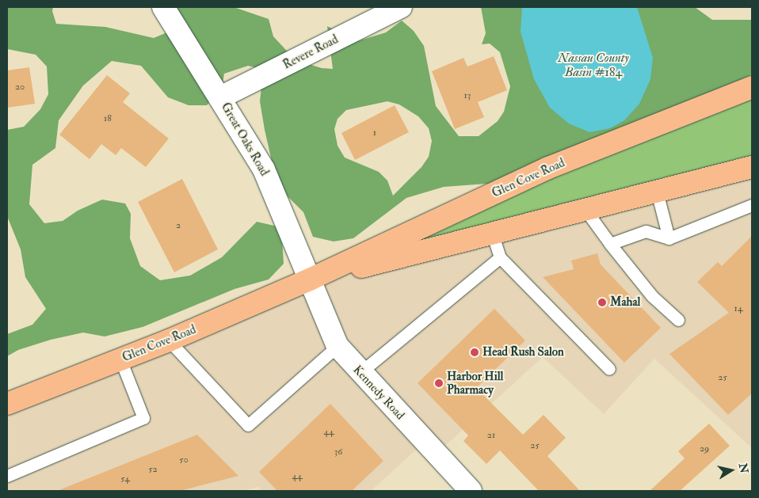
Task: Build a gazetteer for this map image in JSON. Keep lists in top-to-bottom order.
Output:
{
  "streets": {
    "main road": ["Glen Cove Road"],
    "street": ["Revere Road", "Great Oaks Road", "Kennedy Road"]
  },
  "crossings": [
    ["Revere Road", "Great Oaks Road"],
    ["Great Oaks Road", "Glen Cove Road"],
    ["Great Oaks Road", "Kennedy Road"],
    ["Glen Cove Road", "Kennedy Road"]
  ],
  "water": ["Nassau County Basin #184"],
  "places": ["Mahal", "Head Rush Salon", "Harbor Hill Pharmacy"],
  "house_numbers": [
    "20",
    "13",
    "18",
    "1",
    "2",
    "14",
    "25",
    "44",
    "21",
    "25",
    "29",
    "36",
    "50",
    "52",
    "44",
    "54"
  ],
  "north": "right"
}
